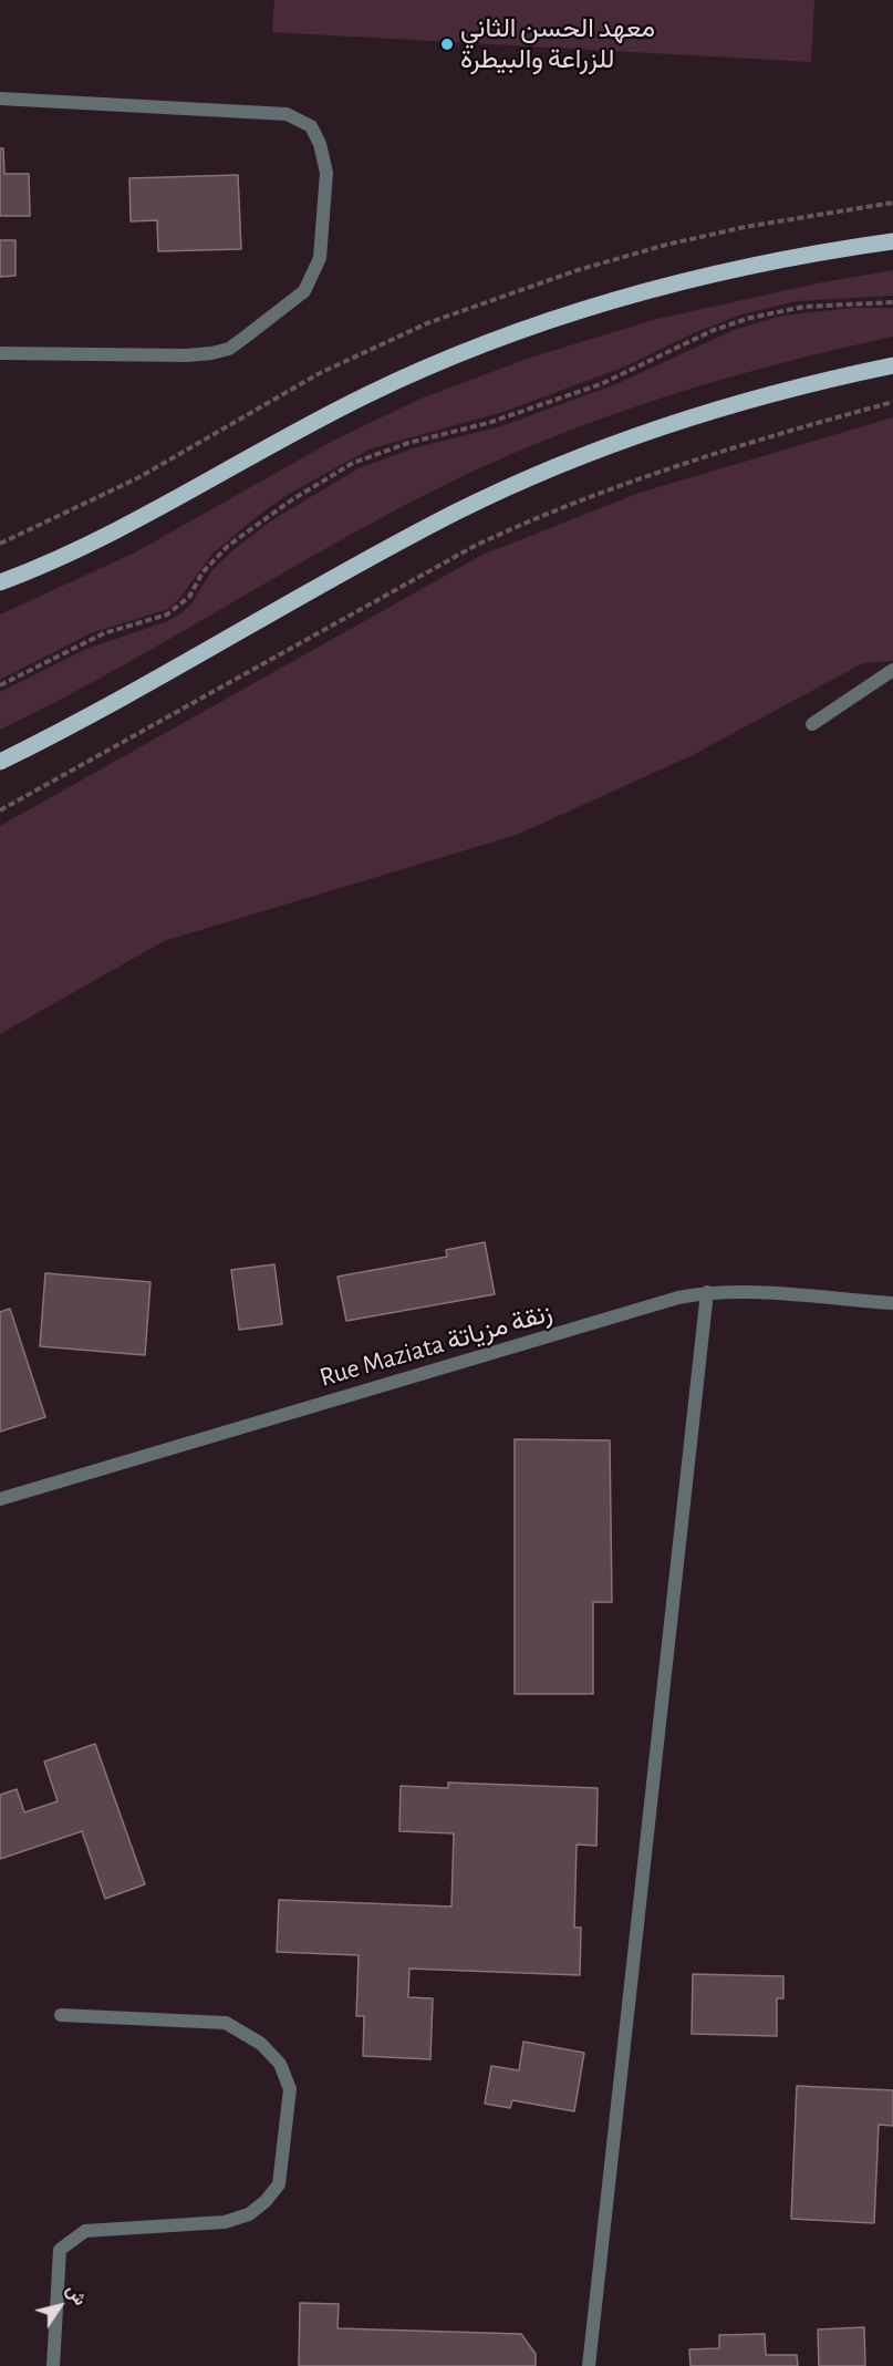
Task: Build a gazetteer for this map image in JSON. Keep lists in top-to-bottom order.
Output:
{
  "streets": {
    "street": ["Rue Maziata زنقة مزياتة"]
  },
  "places": ["معهد الحسن الثاني للزراعة والبيطرة"],
  "north": "top right"
}
